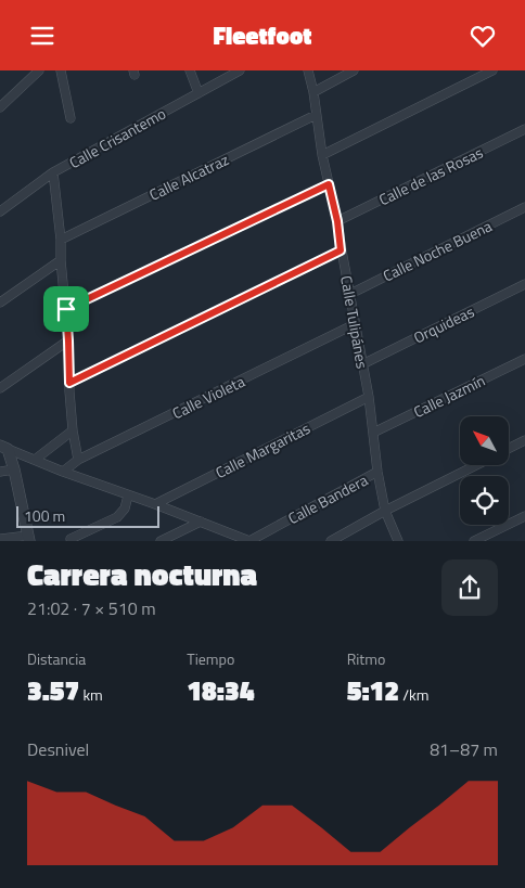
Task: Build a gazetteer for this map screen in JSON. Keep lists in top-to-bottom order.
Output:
{
  "streets": {
    "street": [
      "Calle Crisantemo",
      "Calle de las Rosas",
      "Calle Alcatraz",
      "Calle Noche Buena",
      "Calle Tulipánes",
      "Orquideas",
      "Calle Jazmín",
      "Calle Violeta",
      "Calle Margaritas",
      "Calle Bandera"
    ]
  },
  "crossings": [
    ["Calle de las Rosas", "Calle Tulipánes"],
    ["Calle Alcatraz", "Calle Tulipánes"],
    ["Calle Noche Buena", "Calle Tulipánes"],
    ["Calle Tulipánes", "Orquideas"],
    ["Calle Tulipánes", "Calle Jazmín"],
    ["Calle Tulipánes", "Calle Violeta"],
    ["Calle Tulipánes", "Calle Margaritas"],
    ["Calle Tulipánes", "Calle Bandera"]
  ],
  "scale_bar": "100 m",
  "north": "top left",
  "page": {
    "header": "Fleetfoot",
    "scale": "100 m",
    "heading": ["Carrera nocturna", "21:02 · 7 × 510 m"],
    "stats": [
      ["Distancia", "3.57 km"],
      ["Tiempo", "18:34"],
      ["Ritmo", "5:12 /km"]
    ],
    "chart": ["Desnivel", "81–87 m"]
  }
}
